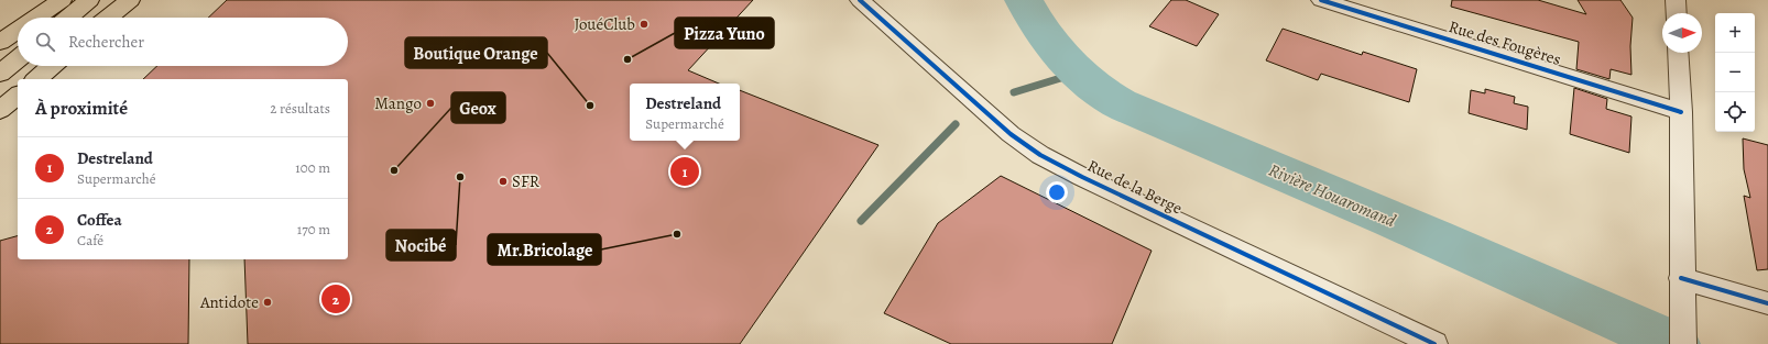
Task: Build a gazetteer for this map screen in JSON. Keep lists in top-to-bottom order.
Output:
{
  "streets": {
    "street": ["Rue des Fougères", "Rue de la Berge"]
  },
  "water": ["Rivière Houaromand"],
  "places": [
    "JouéClub",
    "Pizza Yuno",
    "Mango",
    "Boutique Orange",
    "Geox",
    "Nocibé",
    "SFR",
    "Mr.Bricolage",
    "Antidote"
  ],
  "north": "right",
  "page": {
    "map_buttons": ["+", "−"],
    "search": "Rechercher",
    "heading": ["À proximité", "2 résultats"],
    "popup": ["Destreland", "Supermarché"],
    "list": [
      {
        "mark": "1",
        "name": "Destreland",
        "note": "Supermarché",
        "value": "100 m"
      },
      {
        "mark": "2",
        "name": "Coffea",
        "note": "Café",
        "value": "170 m"
      }
    ],
    "pins": ["1", "2"]
  }
}
